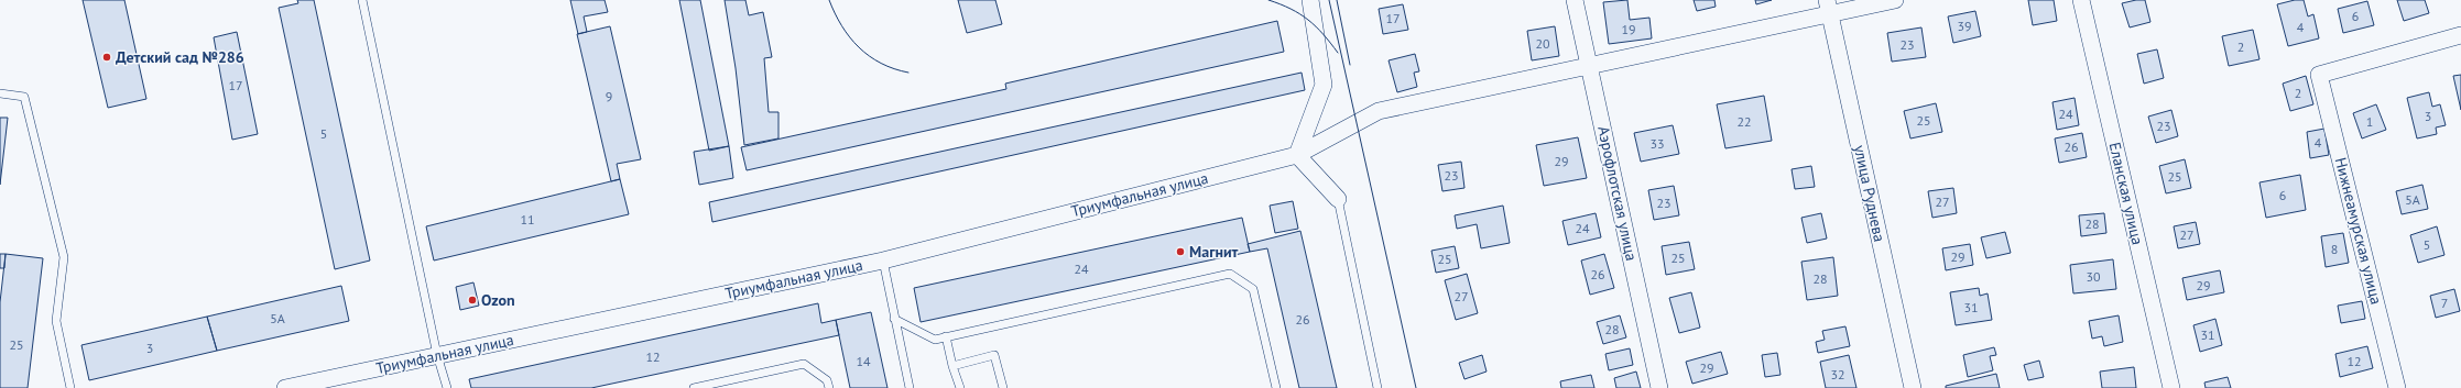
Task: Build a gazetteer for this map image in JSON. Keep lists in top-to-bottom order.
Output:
{
  "streets": {
    "street": [
      "Аэрофлотская улица",
      "улица Руднева",
      "Еланская улица",
      "Триумфальная улица",
      "Нижнеамурская улица"
    ]
  },
  "crossings": [
    ["Аэрофлотская улица", "Триумфальная улица"],
    ["улица Руднева", "Триумфальная улица"]
  ],
  "places": ["Детский сад №286", "Магнит", "Ozon"],
  "house_numbers": [
    "6",
    "17",
    "39",
    "4",
    "19",
    "20",
    "23",
    "2",
    "17",
    "2",
    "9",
    "24",
    "3",
    "25",
    "22",
    "1",
    "23",
    "5",
    "4",
    "33",
    "26",
    "29",
    "23",
    "25",
    "6",
    "5А",
    "27",
    "23",
    "11",
    "28",
    "24",
    "27",
    "5",
    "8",
    "29",
    "25",
    "25",
    "24",
    "26",
    "30",
    "28",
    "29",
    "27",
    "7",
    "31",
    "5А",
    "26",
    "28",
    "31",
    "25",
    "3",
    "12",
    "14",
    "12",
    "29",
    "32"
  ]
}
